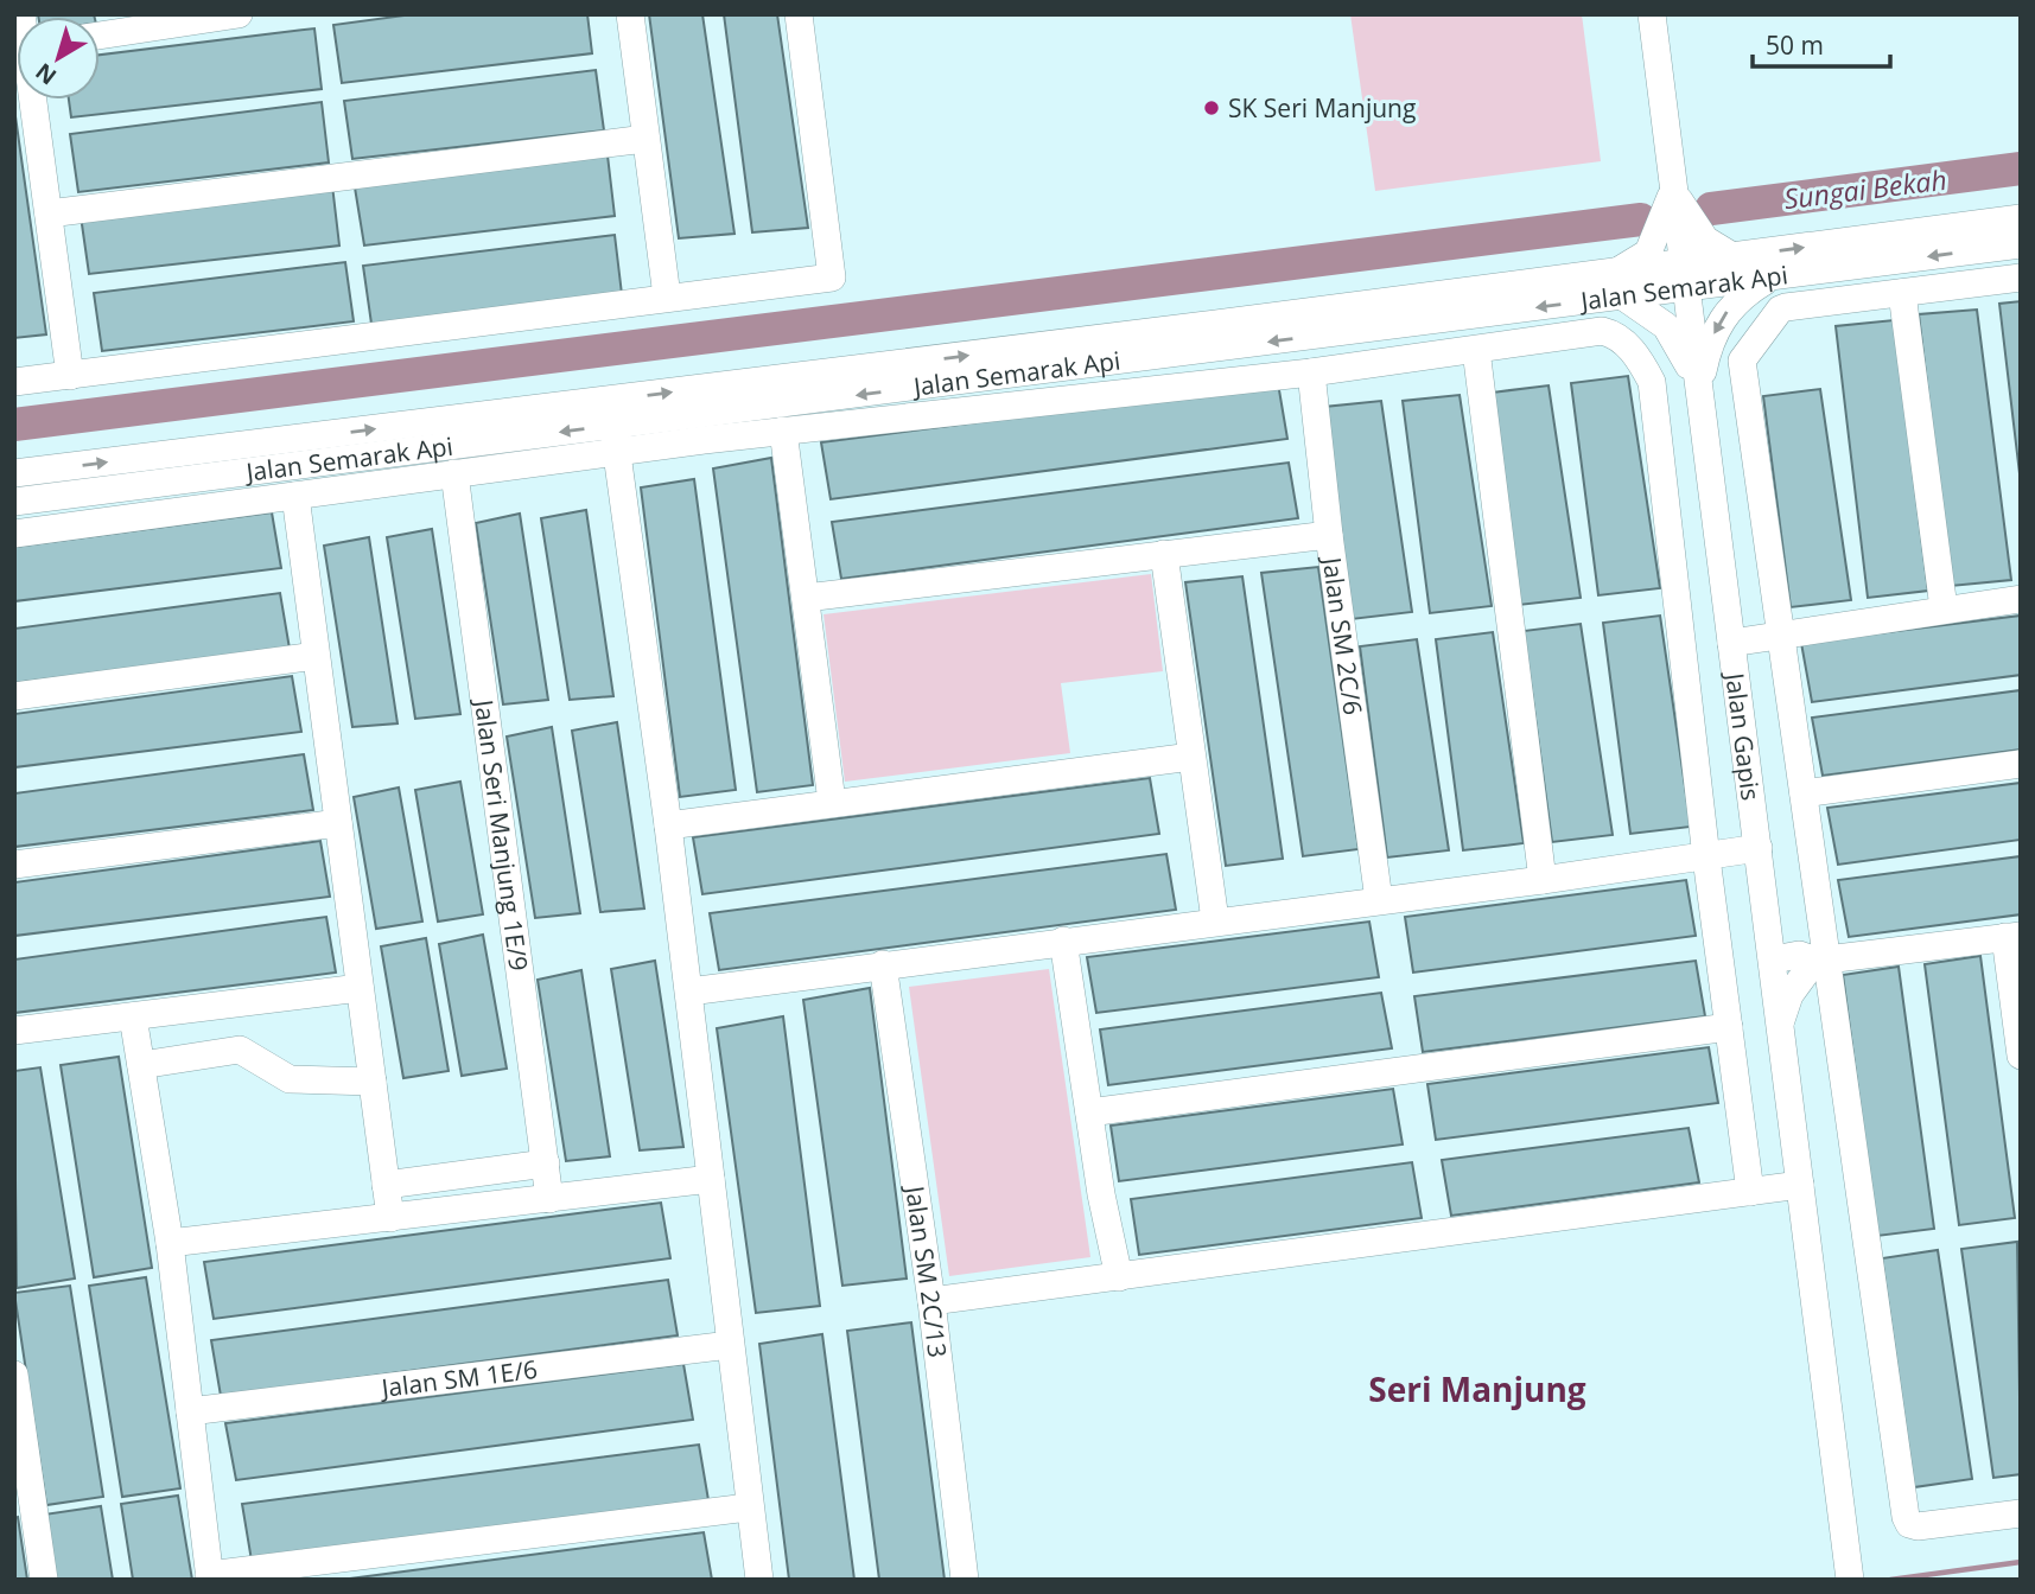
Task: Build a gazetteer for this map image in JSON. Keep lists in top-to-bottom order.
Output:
{
  "streets": {
    "street": [
      "Jalan Semarak Api",
      "Jalan SM 2C/6",
      "Jalan Gapis",
      "Jalan Seri Manjung 1E/9",
      "Jalan SM 2C/13",
      "Jalan SM 1E/6"
    ]
  },
  "crossings": [
    ["Jalan Semarak Api", "Jalan Gapis"]
  ],
  "districts": ["Seri Manjung"],
  "water": ["Sungai Bekah"],
  "places": ["SK Seri Manjung"],
  "scale_bar": "50 m",
  "north": "bottom left"
}
